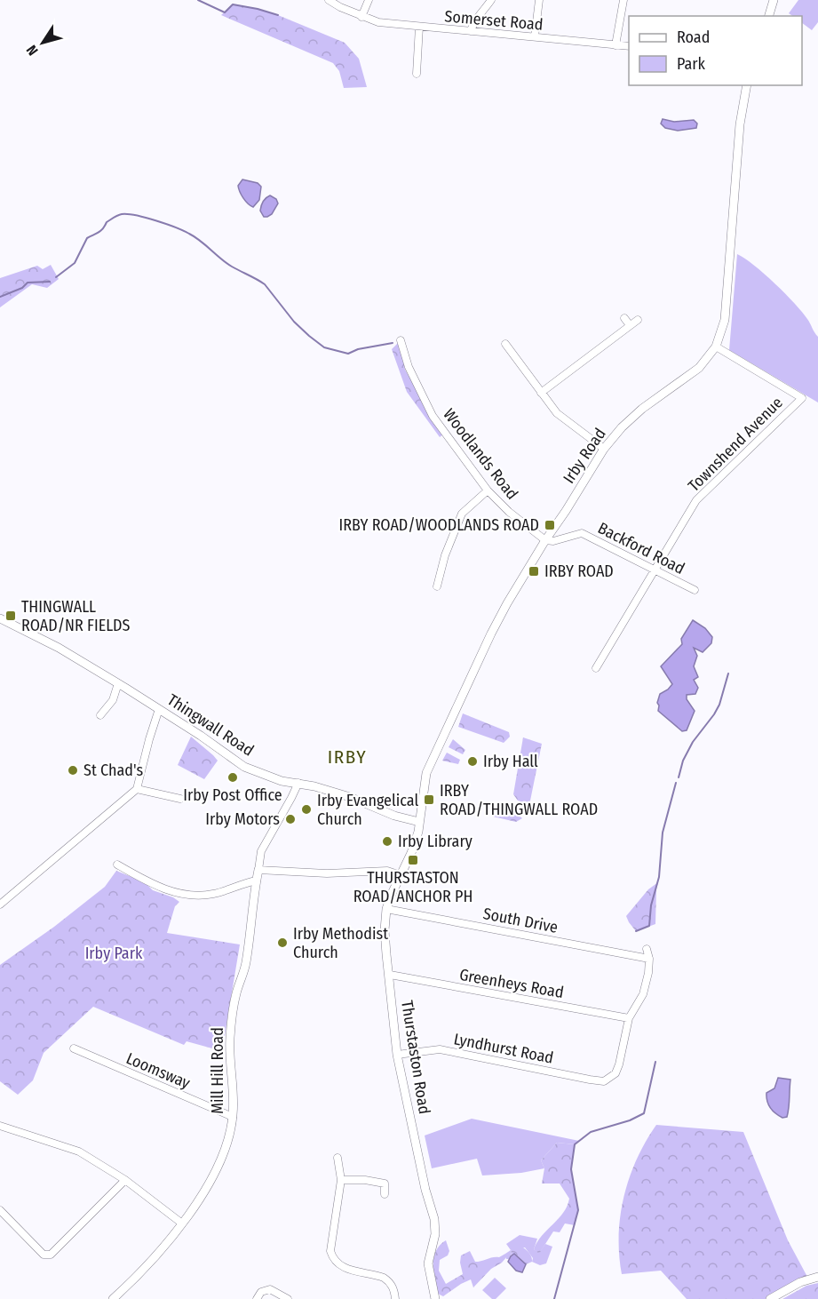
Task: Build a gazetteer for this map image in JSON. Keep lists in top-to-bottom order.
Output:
{
  "streets": {
    "street": [
      "Somerset Road",
      "Townshend Avenue",
      "Woodlands Road",
      "Irby Road",
      "Backford Road",
      "Thingwall Road",
      "South Drive",
      "Greenheys Road",
      "Lyndhurst Road",
      "Thurstaston Road",
      "Loomsway",
      "Mill Hill Road"
    ]
  },
  "crossings": [
    ["Townshend Avenue", "Irby Road"],
    ["Townshend Avenue", "Backford Road"],
    ["Woodlands Road", "Irby Road"],
    ["Woodlands Road", "Backford Road"],
    ["Irby Road", "Backford Road"],
    ["Irby Road", "Thingwall Road"],
    ["Irby Road", "Thurstaston Road"],
    ["Thingwall Road", "Thurstaston Road"],
    ["Thingwall Road", "Mill Hill Road"],
    ["South Drive", "Thurstaston Road"],
    ["Greenheys Road", "Lyndhurst Road"],
    ["Greenheys Road", "Thurstaston Road"],
    ["Lyndhurst Road", "Thurstaston Road"],
    ["Loomsway", "Mill Hill Road"]
  ],
  "districts": ["IRBY"],
  "parks": ["Irby Park"],
  "places": {
    "transit": [
      "IRBY ROAD/WOODLANDS ROAD",
      "IRBY ROAD",
      "THINGWALL ROAD/NR FIELDS",
      "IRBY ROAD/THINGWALL ROAD",
      "THURSTASTON ROAD/ANCHOR PH"
    ],
    "other": [
      "Irby Hall",
      "St Chad's",
      "Irby Post Office",
      "Irby Evangelical Church",
      "Irby Motors",
      "Irby Library",
      "Irby Methodist Church"
    ]
  },
  "legend": ["Road", "Park"],
  "north": "bottom left"
}
